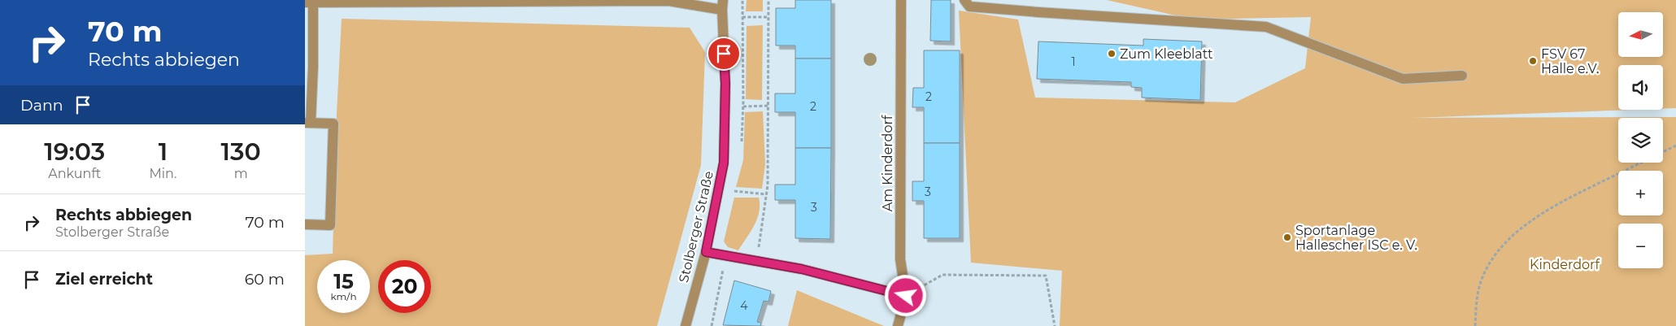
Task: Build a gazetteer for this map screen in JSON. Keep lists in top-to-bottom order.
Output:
{
  "streets": {
    "street": ["Am Kinderdorf", "Stolberger Straße"]
  },
  "parks": ["Kinderdorf"],
  "places": ["Zum Kleeblatt", "FSV 67 Halle e.V.", "Sportanlage Hallescher ISC e. V."],
  "house_numbers": [
    "1",
    "2",
    "2",
    "3",
    "3",
    "4"
  ],
  "north": "left",
  "page": {
    "turn": ["70 m", "Rechts abbiegen"],
    "map_buttons": ["+", "−"],
    "then": "Dann",
    "eta": [
      "19:03",
      "Ankunft",
      "1",
      "Min.",
      "130",
      "m"
    ],
    "list": [
      {
        "name": "Rechts abbiegen",
        "note": "Stolberger Straße",
        "value": "70 m"
      },
      {
        "name": "Ziel erreicht",
        "value": "60 m"
      }
    ],
    "speed": "15 km/h",
    "limit": "20"
  }
}
